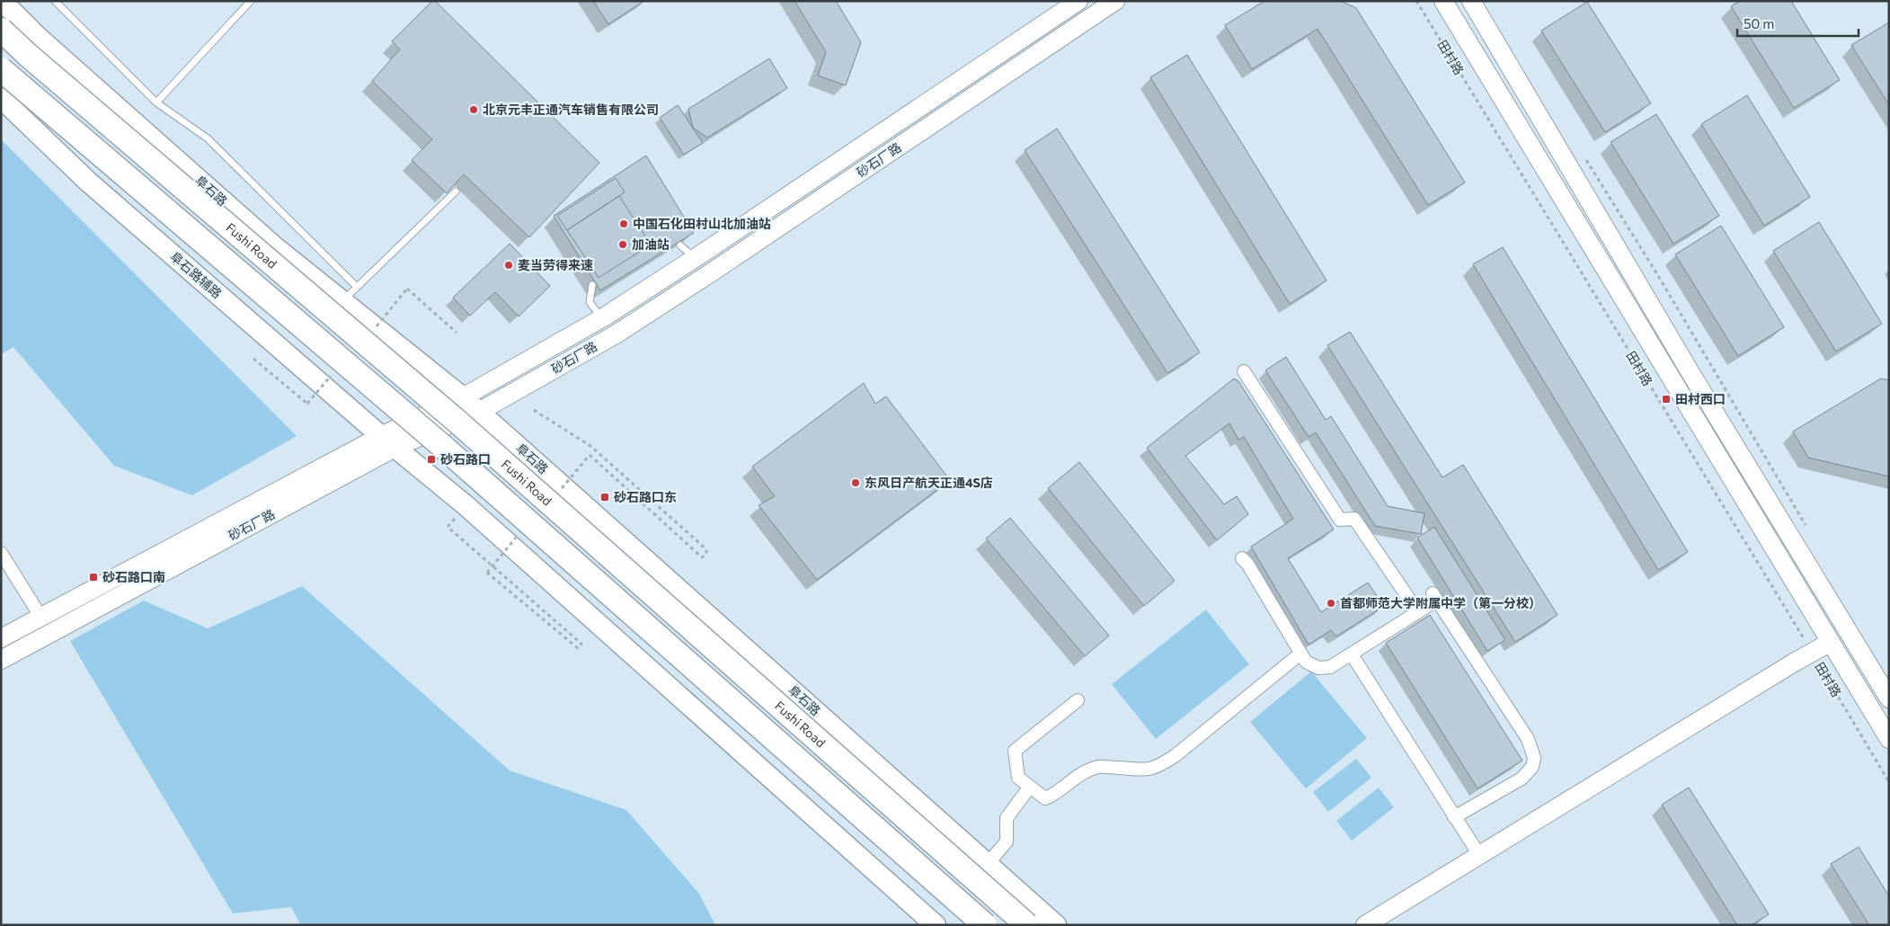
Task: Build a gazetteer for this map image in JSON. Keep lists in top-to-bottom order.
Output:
{
  "streets": {
    "highway": ["Fushi Road"],
    "main road": ["阜石路", "阜石路辅路"],
    "street": ["田村路", "砂石厂路"]
  },
  "crossings": [
    ["砂石厂路", "阜石路"],
    ["砂石厂路", "阜石路辅路"]
  ],
  "places": {
    "other": [
      "北京元丰正通汽车销售有限公司",
      "中国石化田村山北加油站",
      "加油站",
      "麦当劳得来速",
      "东风日产航天正通4S店",
      "首都师范大学附属中学（第一分校）"
    ],
    "transit": [
      "田村西口",
      "砂石路口",
      "砂石路口东",
      "砂石路口南"
    ]
  },
  "scale_bar": "50 m"
}
